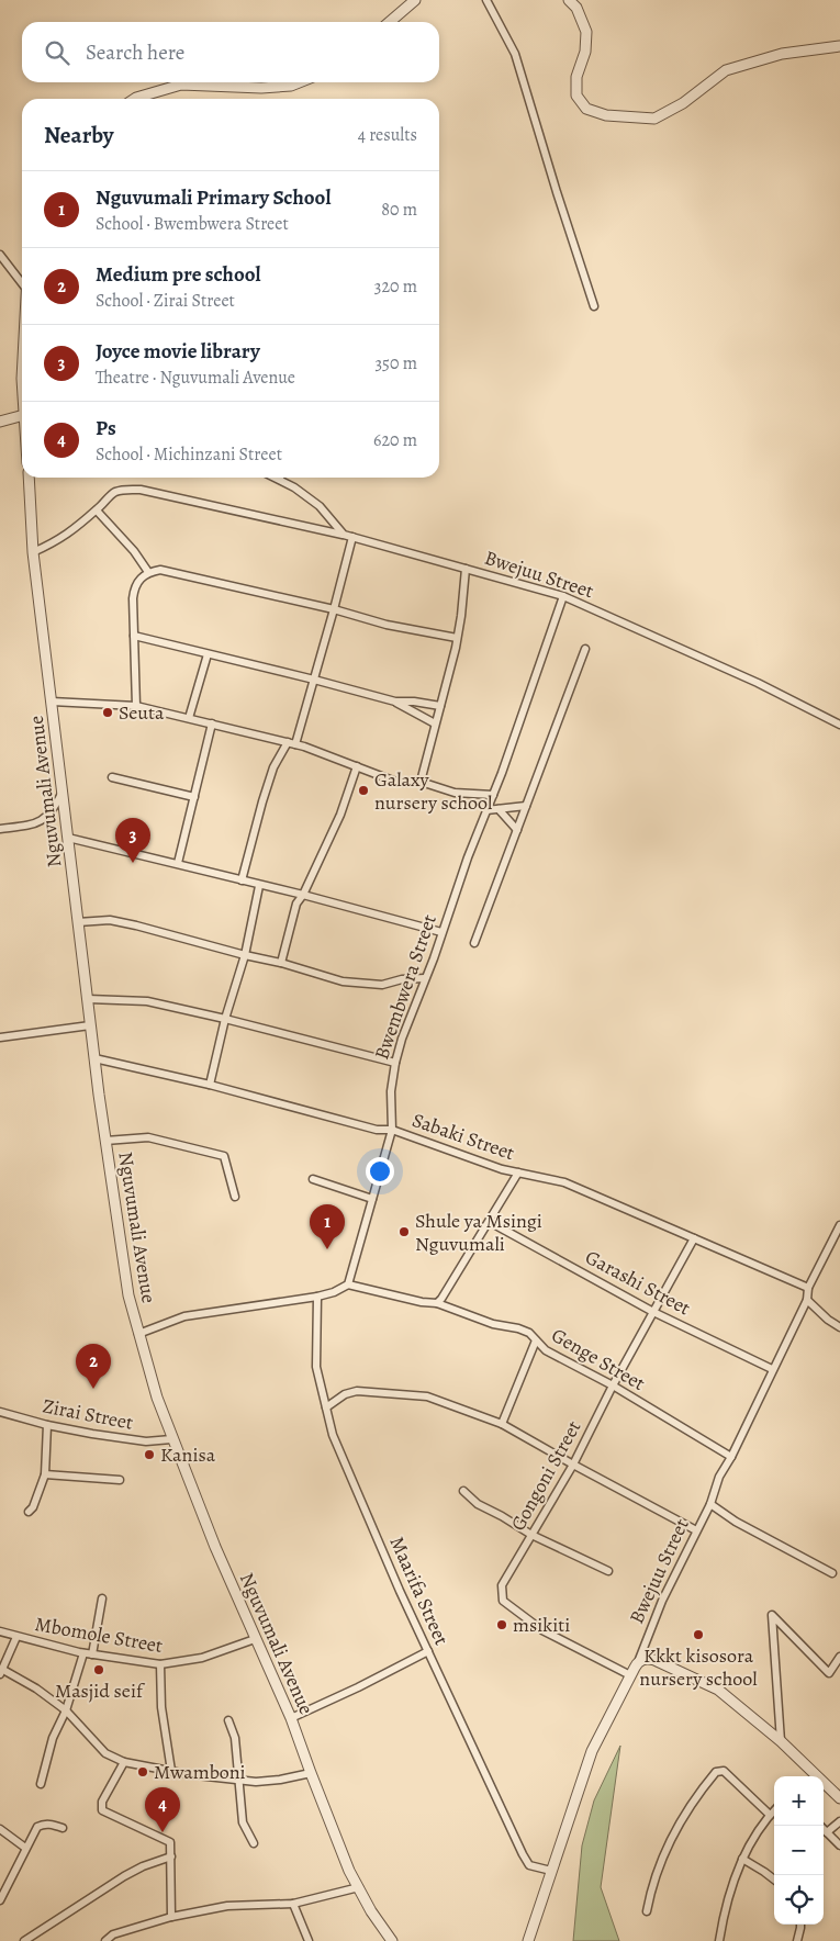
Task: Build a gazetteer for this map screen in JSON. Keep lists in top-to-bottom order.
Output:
{
  "streets": {
    "street": [
      "Bwejuu Street",
      "Nguvumali Avenue",
      "Bwembwera Street",
      "Sabaki Street",
      "Garashi Street",
      "Genge Street",
      "Zirai Street",
      "Gongoni Street",
      "Maarifa Street",
      "Mbomole Street"
    ]
  },
  "crossings": [
    ["Bwejuu Street", "Nguvumali Avenue"],
    ["Bwejuu Street", "Bwembwera Street"],
    ["Bwejuu Street", "Sabaki Street"],
    ["Bwejuu Street", "Garashi Street"],
    ["Bwejuu Street", "Genge Street"],
    ["Bwejuu Street", "Gongoni Street"],
    ["Bwejuu Street", "Maarifa Street"],
    ["Nguvumali Avenue", "Sabaki Street"],
    ["Nguvumali Avenue", "Zirai Street"],
    ["Nguvumali Avenue", "Mbomole Street"],
    ["Bwembwera Street", "Sabaki Street"],
    ["Bwembwera Street", "Genge Street"],
    ["Sabaki Street", "Gongoni Street"],
    ["Garashi Street", "Gongoni Street"],
    ["Genge Street", "Gongoni Street"]
  ],
  "places": [
    "Seuta",
    "Galaxy nursery school",
    "Shule ya Msingi Nguvumali",
    "Kanisa",
    "msikiti",
    "Kkkt kisosora nursery school",
    "Masjid seif",
    "Mwamboni"
  ],
  "page": {
    "search": "Search here",
    "heading": ["Nearby", "4 results"],
    "list": [
      {
        "mark": "1",
        "name": "Nguvumali Primary School",
        "note": "School · Bwembwera Street",
        "value": "80 m"
      },
      {
        "mark": "2",
        "name": "Medium pre school",
        "note": "School · Zirai Street",
        "value": "320 m"
      },
      {
        "mark": "3",
        "name": "Joyce movie library",
        "note": "Theatre · Nguvumali Avenue",
        "value": "350 m"
      },
      {
        "mark": "4",
        "name": "Ps",
        "note": "School · Michinzani Street",
        "value": "620 m"
      }
    ],
    "pins": [
      "3",
      "1",
      "2",
      "4"
    ],
    "map_buttons": ["+", "−"]
  }
}
